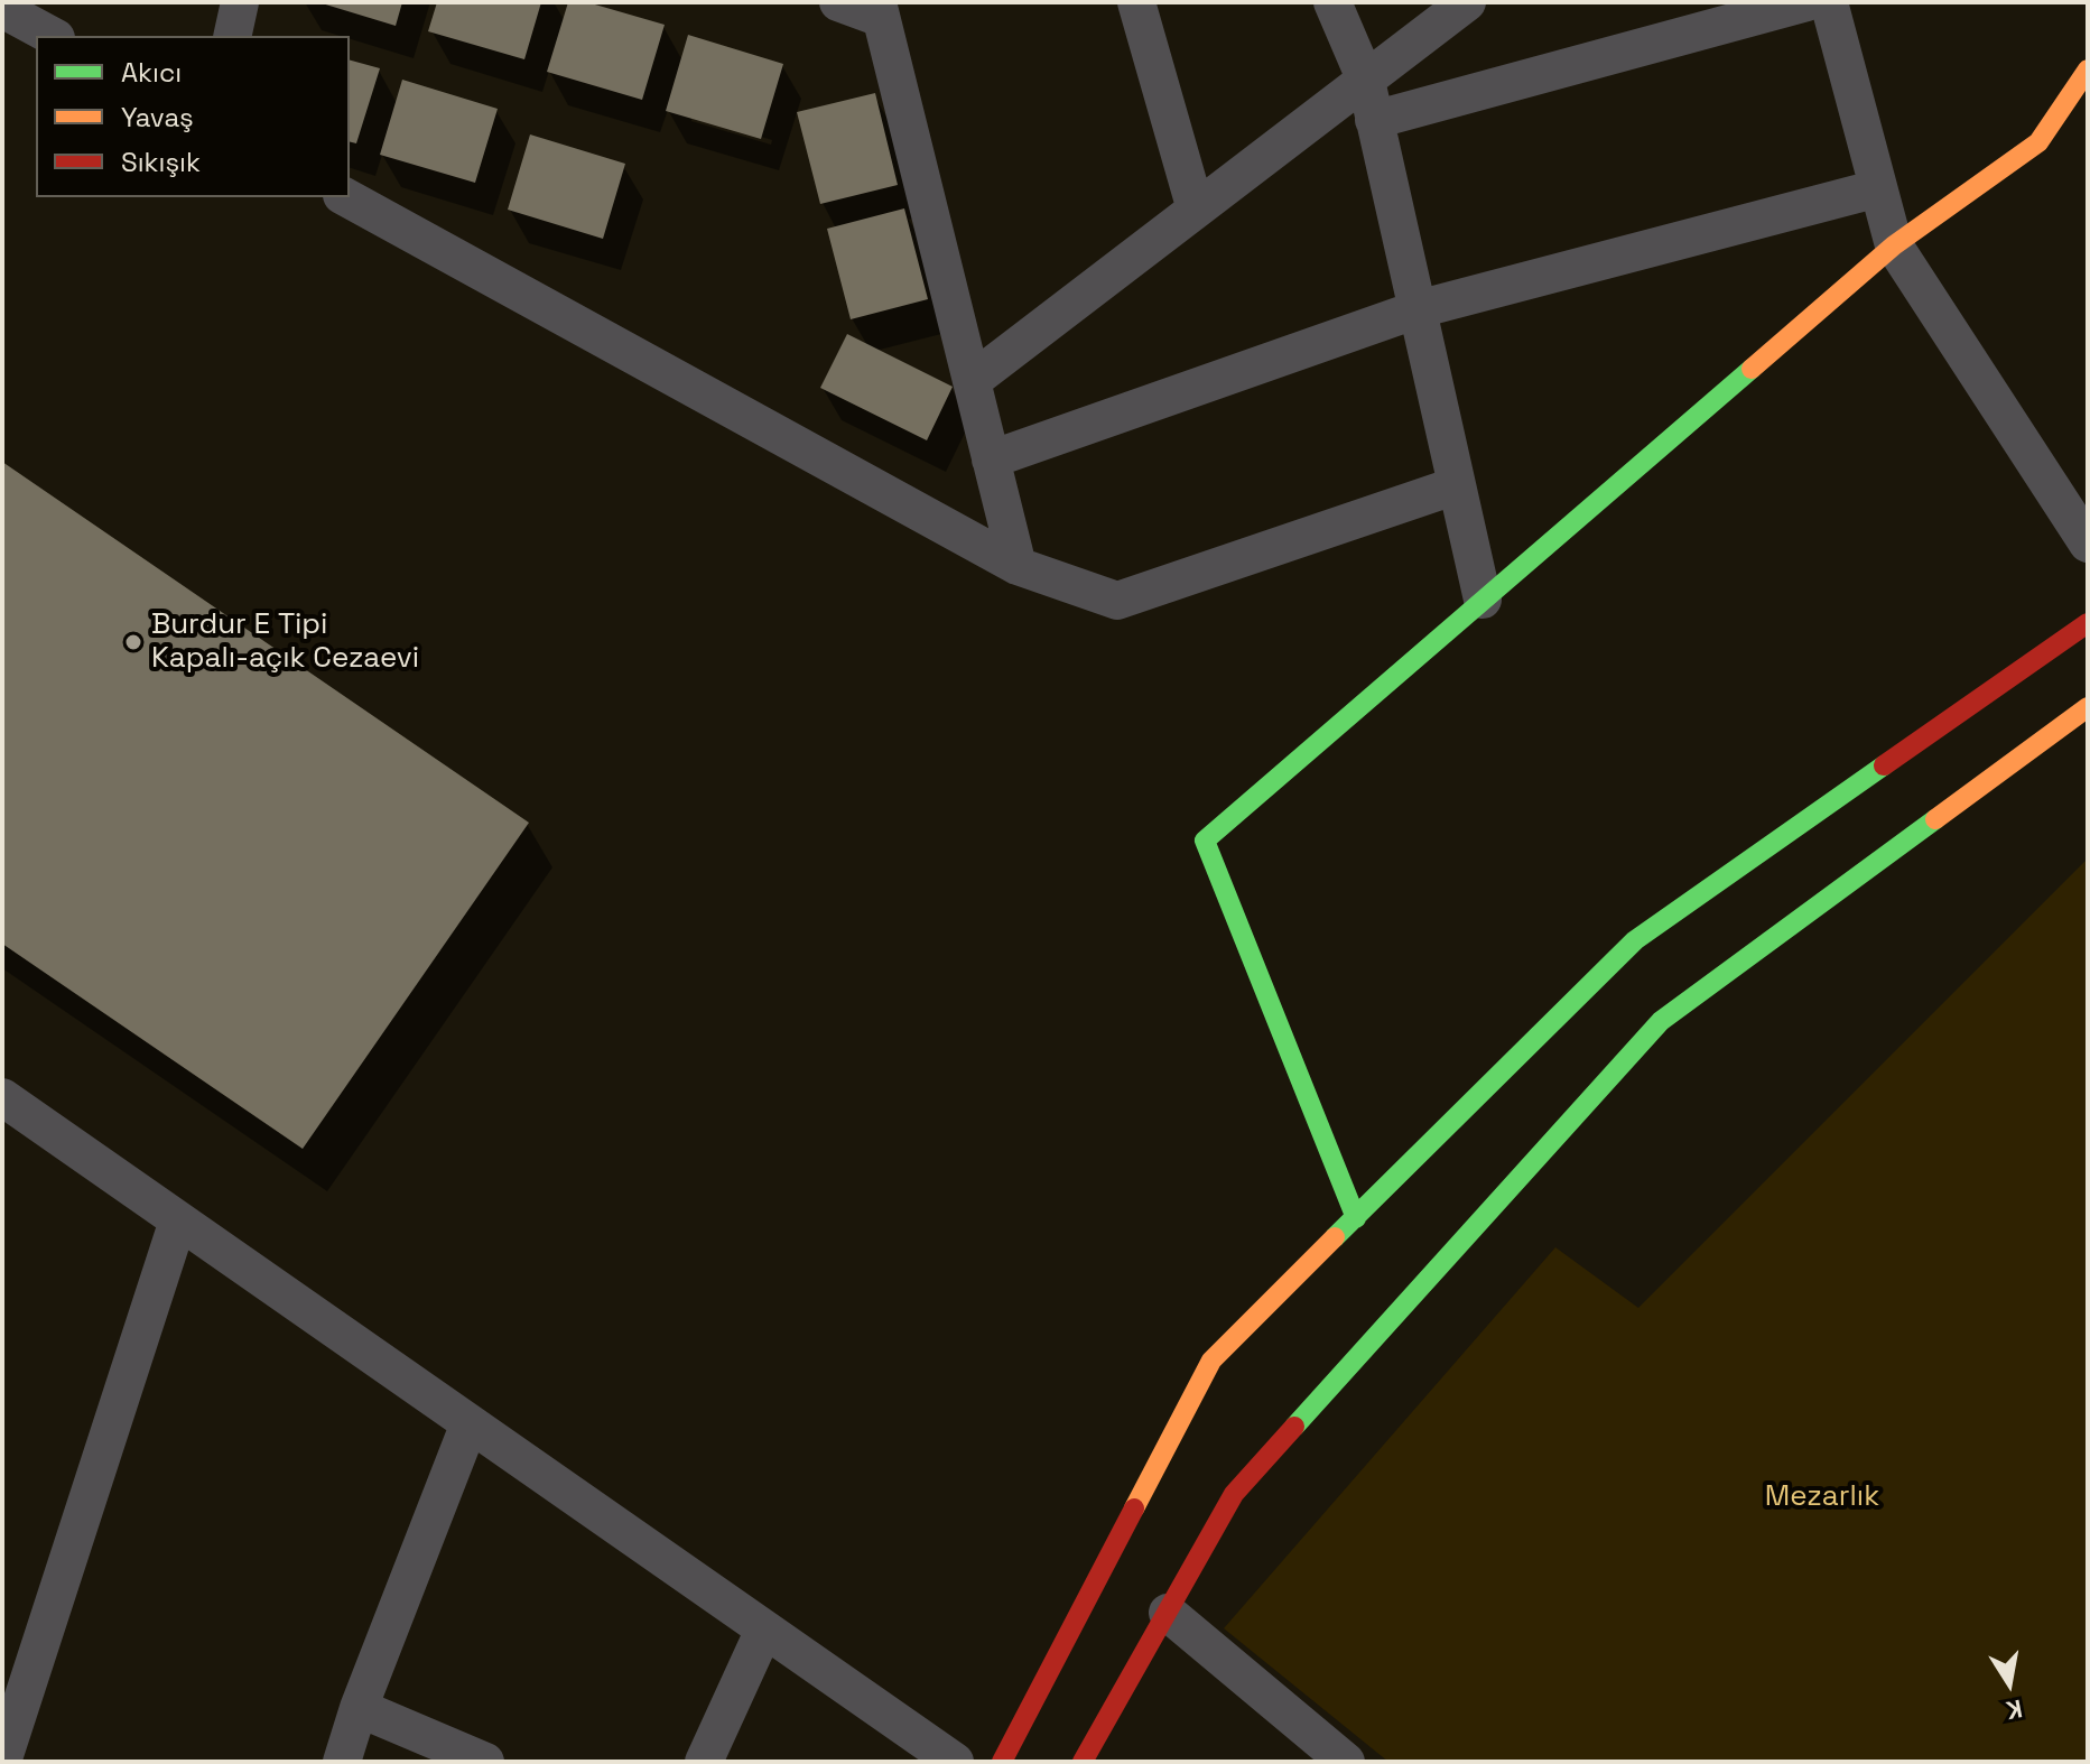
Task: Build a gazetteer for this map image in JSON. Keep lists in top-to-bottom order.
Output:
{
  "parks": ["Mezarlık"],
  "places": ["Burdur E Tipi Kapalı-açık Cezaevi"],
  "legend": ["Akıcı", "Yavaş", "Sıkışık"],
  "north": "bottom"
}
